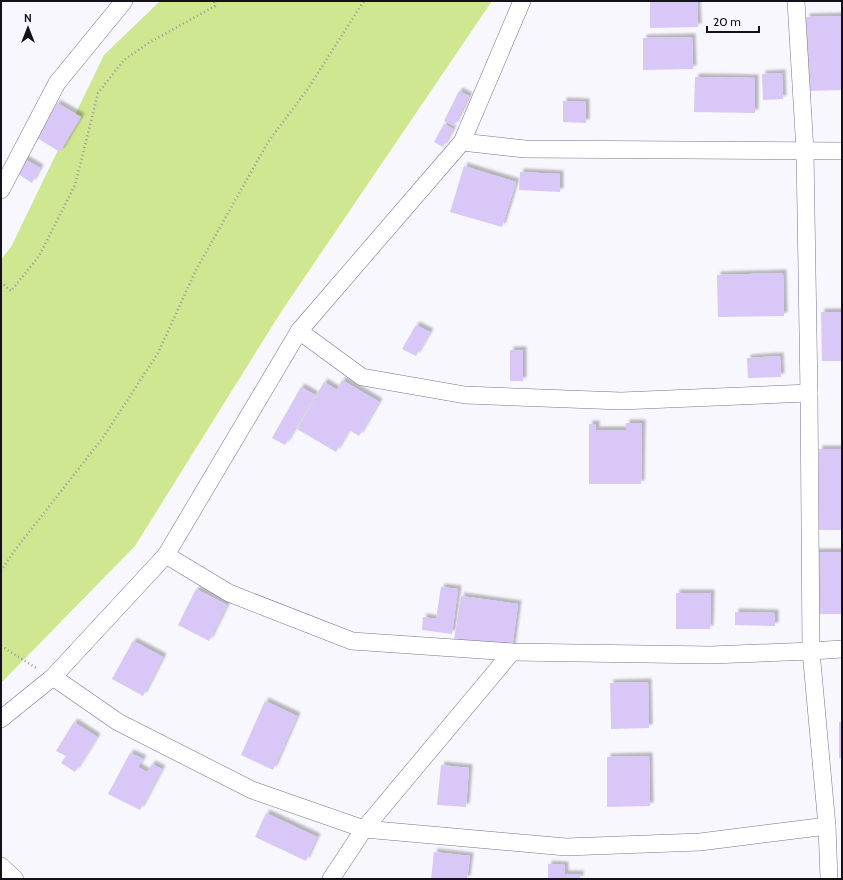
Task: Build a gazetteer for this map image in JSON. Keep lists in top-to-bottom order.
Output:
{
  "scale_bar": "20 m",
  "north": "top"
}
